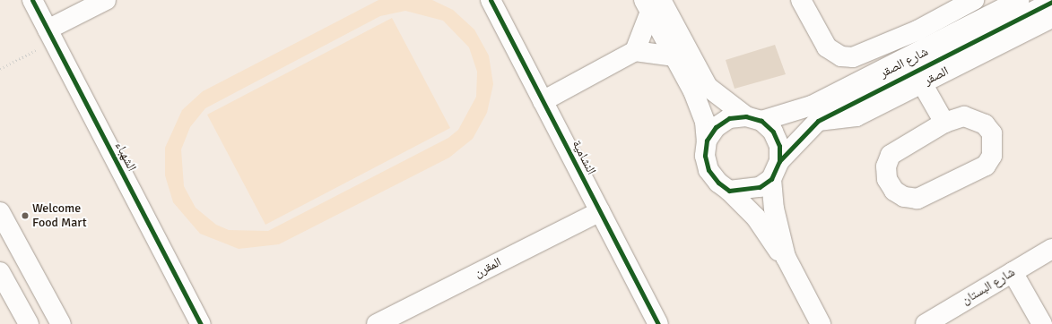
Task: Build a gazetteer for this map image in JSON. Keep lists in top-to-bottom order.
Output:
{
  "streets": {
    "street": [
      "شارع الصقر",
      "الصقر",
      "الشهباء",
      "النشامية",
      "المقرن",
      "شارع البستان"
    ]
  },
  "crossings": [
    ["شارع الصقر", "الصقر"],
    ["النشامية", "المقرن"]
  ],
  "places": ["Welcome Food Mart"]
}
